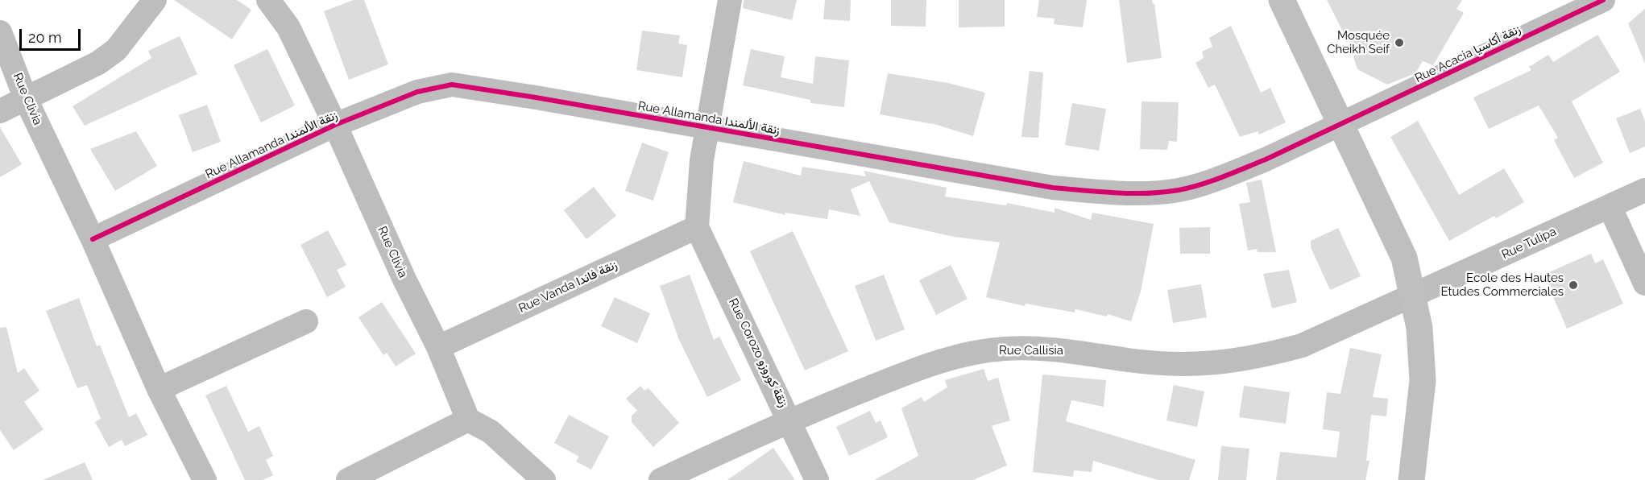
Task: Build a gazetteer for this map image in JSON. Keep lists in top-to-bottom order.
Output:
{
  "streets": {
    "street": [
      "Rue Acacia زنقة أكاسيا",
      "Rue Clivia",
      "Rue Allamanda زنقة الألمندا",
      "Rue Tulipa",
      "Rue Vanda زنقة فاندا",
      "Rue Callisia",
      "Rue Corozo زنقة كوروزو"
    ]
  },
  "crossings": [
    ["Rue Acacia زنقة أكاسيا", "Rue Allamanda زنقة الألمندا"],
    ["Rue Clivia", "Rue Allamanda زنقة الألمندا"],
    ["Rue Clivia", "Rue Vanda زنقة فاندا"],
    ["Rue Tulipa", "Rue Callisia"],
    ["Rue Vanda زنقة فاندا", "Rue Corozo زنقة كوروزو"],
    ["Rue Callisia", "Rue Corozo زنقة كوروزو"]
  ],
  "places": ["Mosquée Cheikh Seif", "Ecole des Hautes Etudes Commerciales"],
  "scale_bar": "20 m"
}
